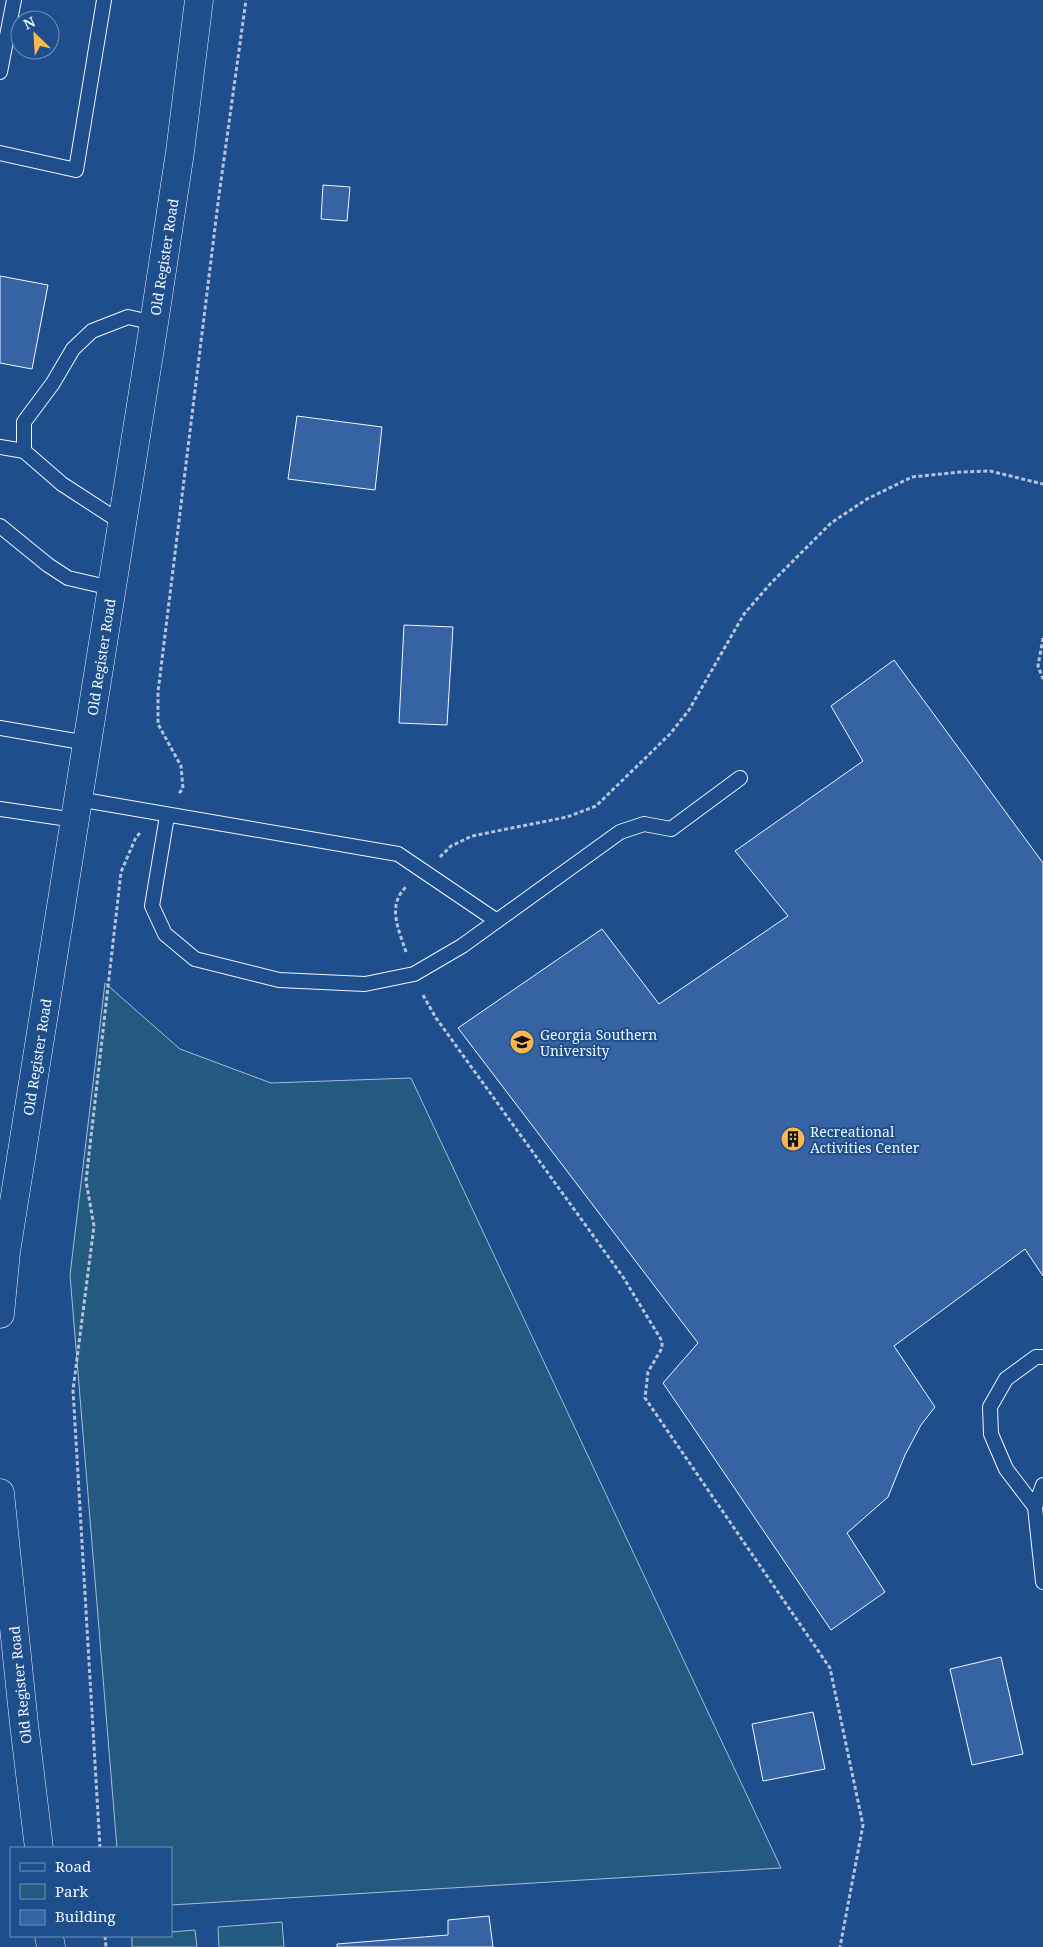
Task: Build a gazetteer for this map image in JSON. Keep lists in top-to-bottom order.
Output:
{
  "streets": {
    "street": ["Old Register Road"]
  },
  "places": {
    "school or university": ["Georgia Southern University"],
    "building": ["Recreational Activities Center"]
  },
  "legend": ["Road", "Park", "Building"],
  "north": "top left"
}
